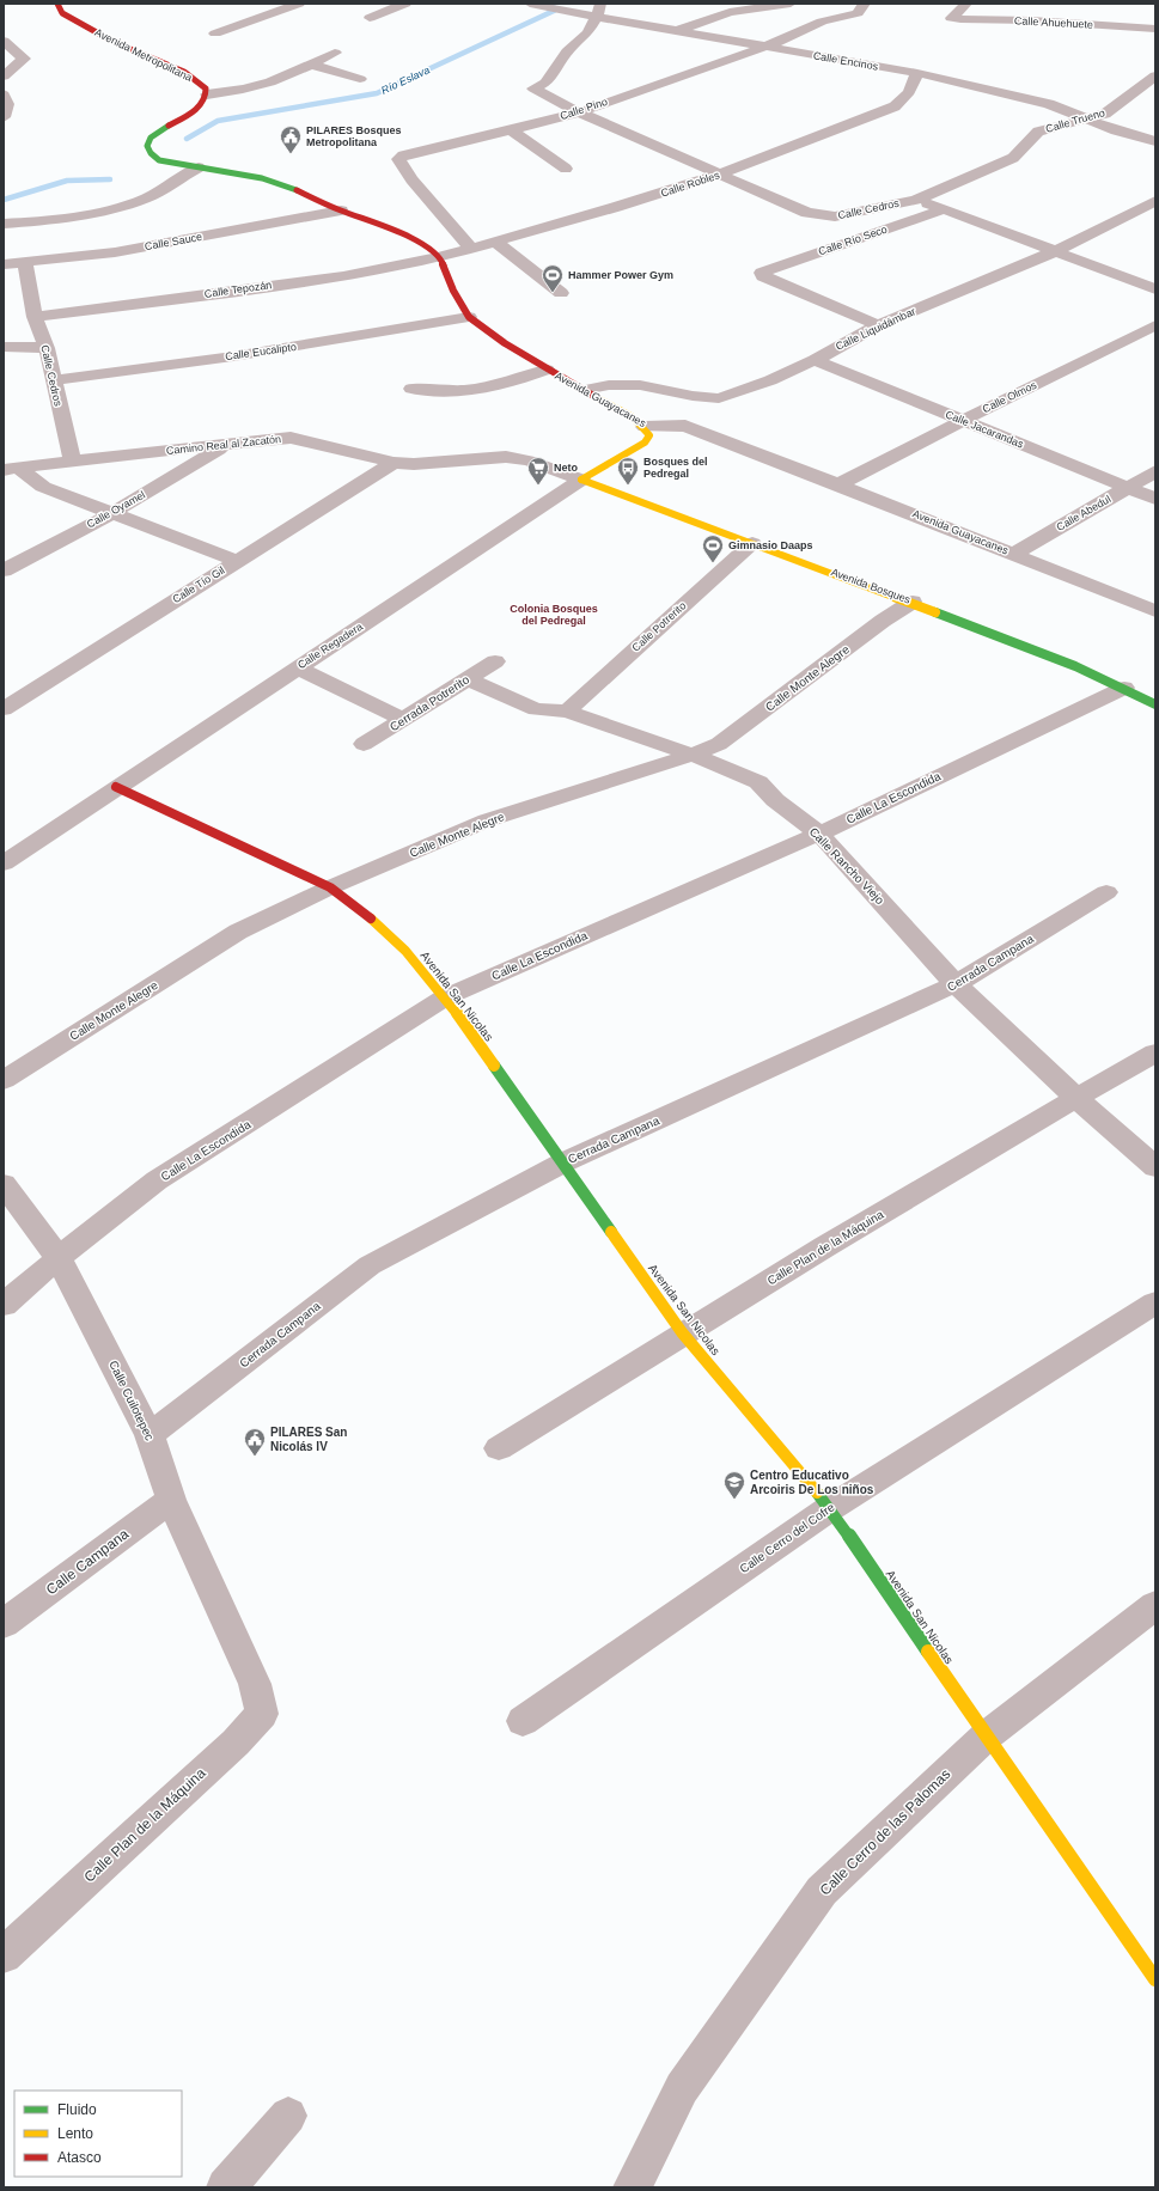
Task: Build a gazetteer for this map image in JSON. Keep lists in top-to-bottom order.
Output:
{
  "streets": {
    "street": [
      "Calle Ahuehuete",
      "Avenida Metropolitana",
      "Calle Encinos",
      "Calle Pino",
      "Calle Trueno",
      "Calle Robles",
      "Calle Cedros",
      "Calle Río Seco",
      "Calle Sauce",
      "Calle Tepozán",
      "Calle Liquidámbar",
      "Calle Eucalipto",
      "Calle Olmos",
      "Avenida Guayacanes",
      "Calle Jacarandas",
      "Camino Real al Zacatón",
      "Calle Oyamel",
      "Calle Abedul",
      "Calle Tío Gil",
      "Avenida Bosques",
      "Calle Potrerito",
      "Calle Regadera",
      "Calle Monte Alegre",
      "Cerrada Potrerito",
      "Calle La Escondida",
      "Calle Rancho Viejo",
      "Cerrada Campana",
      "Avenida San Nicolas",
      "Calle Plan de la Máquina",
      "Calle Cuilotepec",
      "Calle Cerro del Cofre",
      "Calle Campana",
      "Calle Cerro de las Palomas"
    ]
  },
  "crossings": [
    ["Calle Encinos", "Calle Pino"],
    ["Calle Encinos", "Calle Trueno"],
    ["Calle Encinos", "Calle Robles"],
    ["Calle Encinos", "Calle Cedros"],
    ["Calle Pino", "Calle Robles"],
    ["Calle Pino", "Calle Cedros"],
    ["Calle Trueno", "Calle Cedros"],
    ["Calle Robles", "Calle Cedros"],
    ["Calle Robles", "Calle Tepozán"],
    ["Calle Robles", "Avenida Guayacanes"],
    ["Calle Cedros", "Calle Río Seco"],
    ["Calle Cedros", "Calle Sauce"],
    ["Calle Cedros", "Calle Tepozán"],
    ["Calle Cedros", "Calle Liquidámbar"],
    ["Calle Cedros", "Calle Eucalipto"],
    ["Calle Cedros", "Camino Real al Zacatón"],
    ["Calle Río Seco", "Calle Liquidámbar"],
    ["Calle Tepozán", "Avenida Guayacanes"],
    ["Calle Liquidámbar", "Avenida Guayacanes"],
    ["Calle Liquidámbar", "Calle Jacarandas"],
    ["Calle Eucalipto", "Avenida Guayacanes"],
    ["Calle Olmos", "Avenida Guayacanes"],
    ["Calle Olmos", "Calle Jacarandas"],
    ["Avenida Guayacanes", "Calle Abedul"],
    ["Avenida Guayacanes", "Calle Regadera"],
    ["Calle Jacarandas", "Calle Abedul"],
    ["Camino Real al Zacatón", "Calle Oyamel"],
    ["Camino Real al Zacatón", "Calle Tío Gil"],
    ["Camino Real al Zacatón", "Avenida Bosques"],
    ["Camino Real al Zacatón", "Calle Regadera"],
    ["Avenida Bosques", "Calle Potrerito"],
    ["Avenida Bosques", "Calle Regadera"],
    ["Avenida Bosques", "Calle Monte Alegre"],
    ["Avenida Bosques", "Calle La Escondida"],
    ["Calle Potrerito", "Calle Rancho Viejo"],
    ["Calle Regadera", "Avenida San Nicolas"],
    ["Calle Monte Alegre", "Calle Rancho Viejo"],
    ["Calle Monte Alegre", "Avenida San Nicolas"],
    ["Cerrada Potrerito", "Calle Rancho Viejo"],
    ["Calle La Escondida", "Calle Rancho Viejo"],
    ["Calle La Escondida", "Avenida San Nicolas"],
    ["Calle La Escondida", "Calle Cuilotepec"],
    ["Calle Rancho Viejo", "Cerrada Campana"],
    ["Calle Rancho Viejo", "Calle Plan de la Máquina"],
    ["Cerrada Campana", "Avenida San Nicolas"],
    ["Cerrada Campana", "Calle Cuilotepec"],
    ["Avenida San Nicolas", "Calle Plan de la Máquina"],
    ["Avenida San Nicolas", "Calle Cerro del Cofre"],
    ["Avenida San Nicolas", "Calle Cerro de las Palomas"],
    ["Calle Plan de la Máquina", "Calle Cuilotepec"],
    ["Calle Cuilotepec", "Calle Campana"]
  ],
  "districts": ["Colonia Bosques del Pedregal"],
  "water": ["Río Eslava"],
  "places": {
    "public building": ["PILARES Bosques Metropolitana", "PILARES San Nicolás IV"],
    "sports": ["Hammer Power Gym", "Gimnasio Daaps"],
    "supermarket": ["Neto"],
    "bus stop": ["Bosques del Pedregal"],
    "school or university": ["Centro Educativo Arcoiris De Los niños"]
  },
  "legend": ["Fluido", "Lento", "Atasco"]
}
